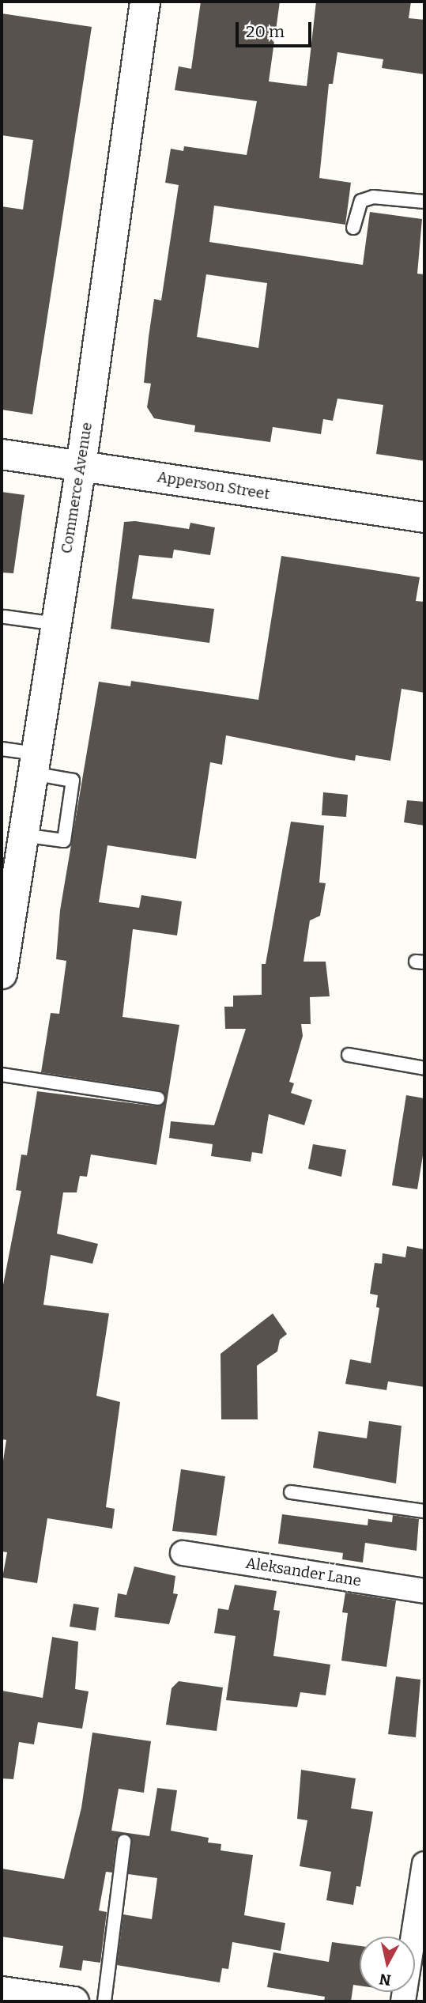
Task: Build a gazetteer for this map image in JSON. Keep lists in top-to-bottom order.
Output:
{
  "streets": {
    "street": ["Apperson Street", "Commerce Avenue", "Aleksander Lane"]
  },
  "crossings": [
    ["Apperson Street", "Commerce Avenue"]
  ],
  "scale_bar": "20 m",
  "north": "bottom"
}
